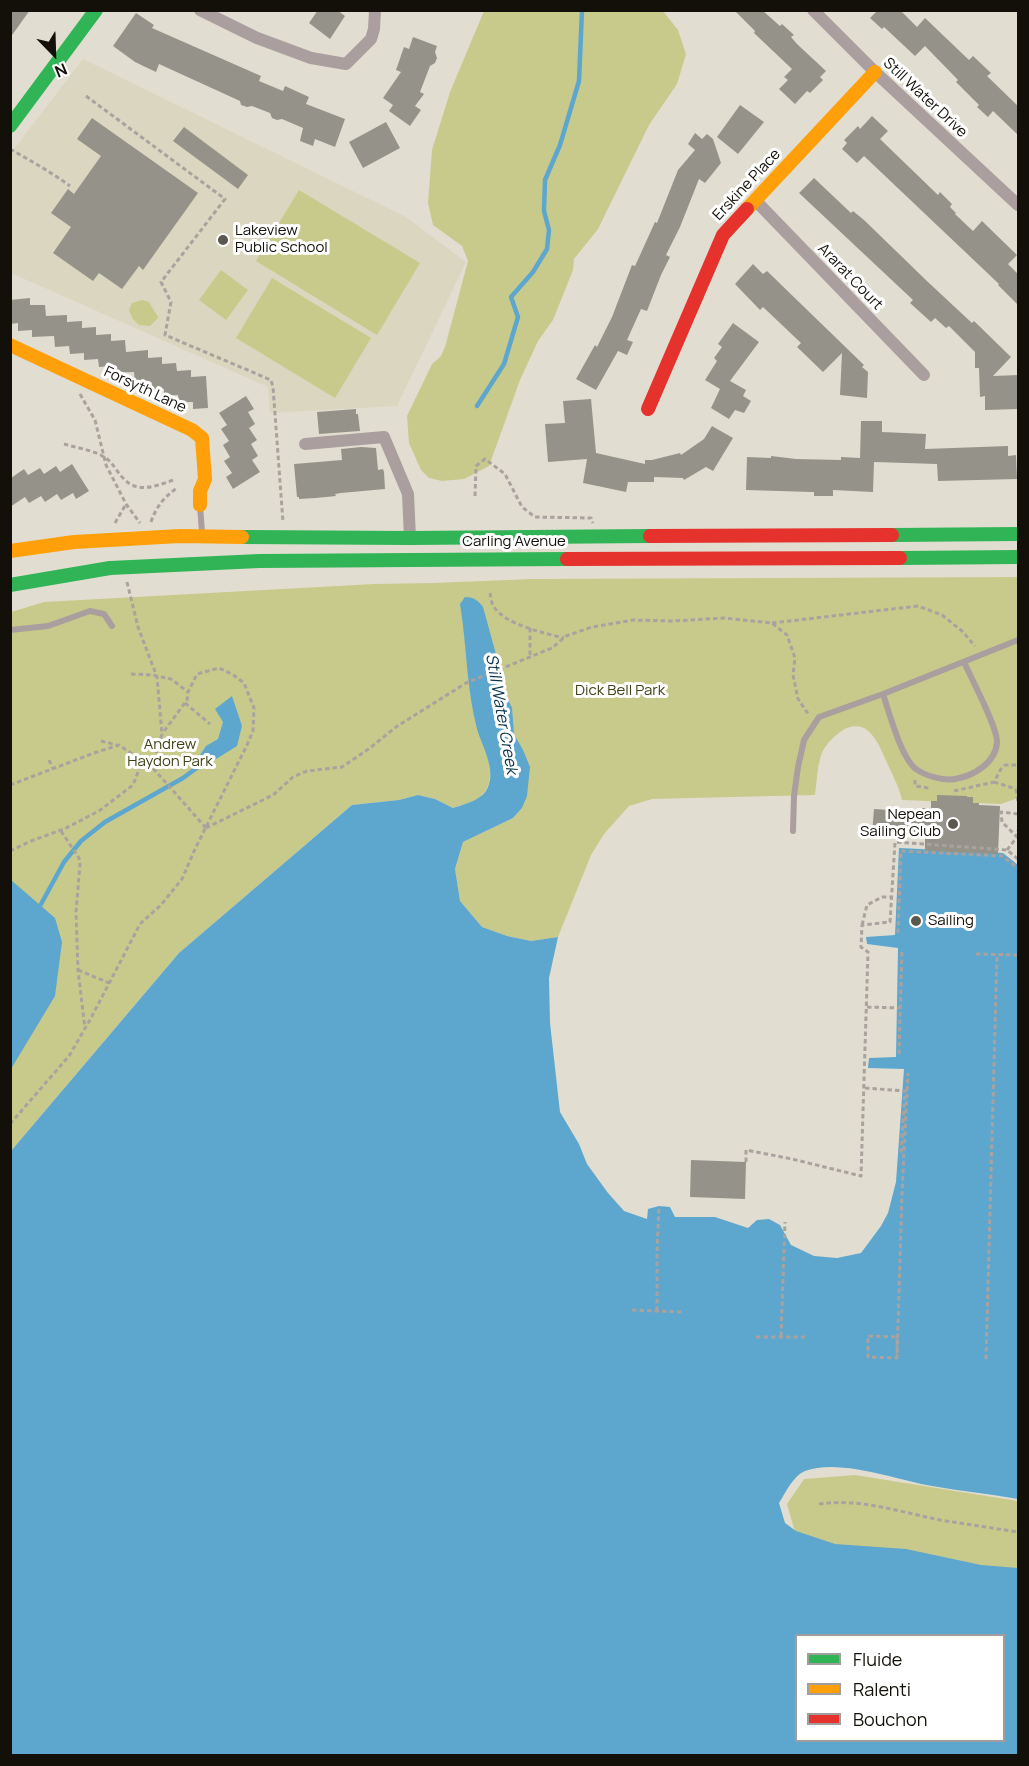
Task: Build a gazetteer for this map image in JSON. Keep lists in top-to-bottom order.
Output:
{
  "streets": {
    "main road": ["Erskine Place", "Forsyth Lane", "Carling Avenue"],
    "street": ["Still Water Drive", "Ararat Court"]
  },
  "crossings": [
    ["Still Water Drive", "Erskine Place"],
    ["Erskine Place", "Ararat Court"]
  ],
  "water": ["Still Water Creek"],
  "parks": ["Dick Bell Park", "Andrew Haydon Park"],
  "places": ["Lakeview Public School", "Nepean Sailing Club", "Sailing"],
  "legend": ["Fluide", "Ralenti", "Bouchon"],
  "north": "bottom right"
}
